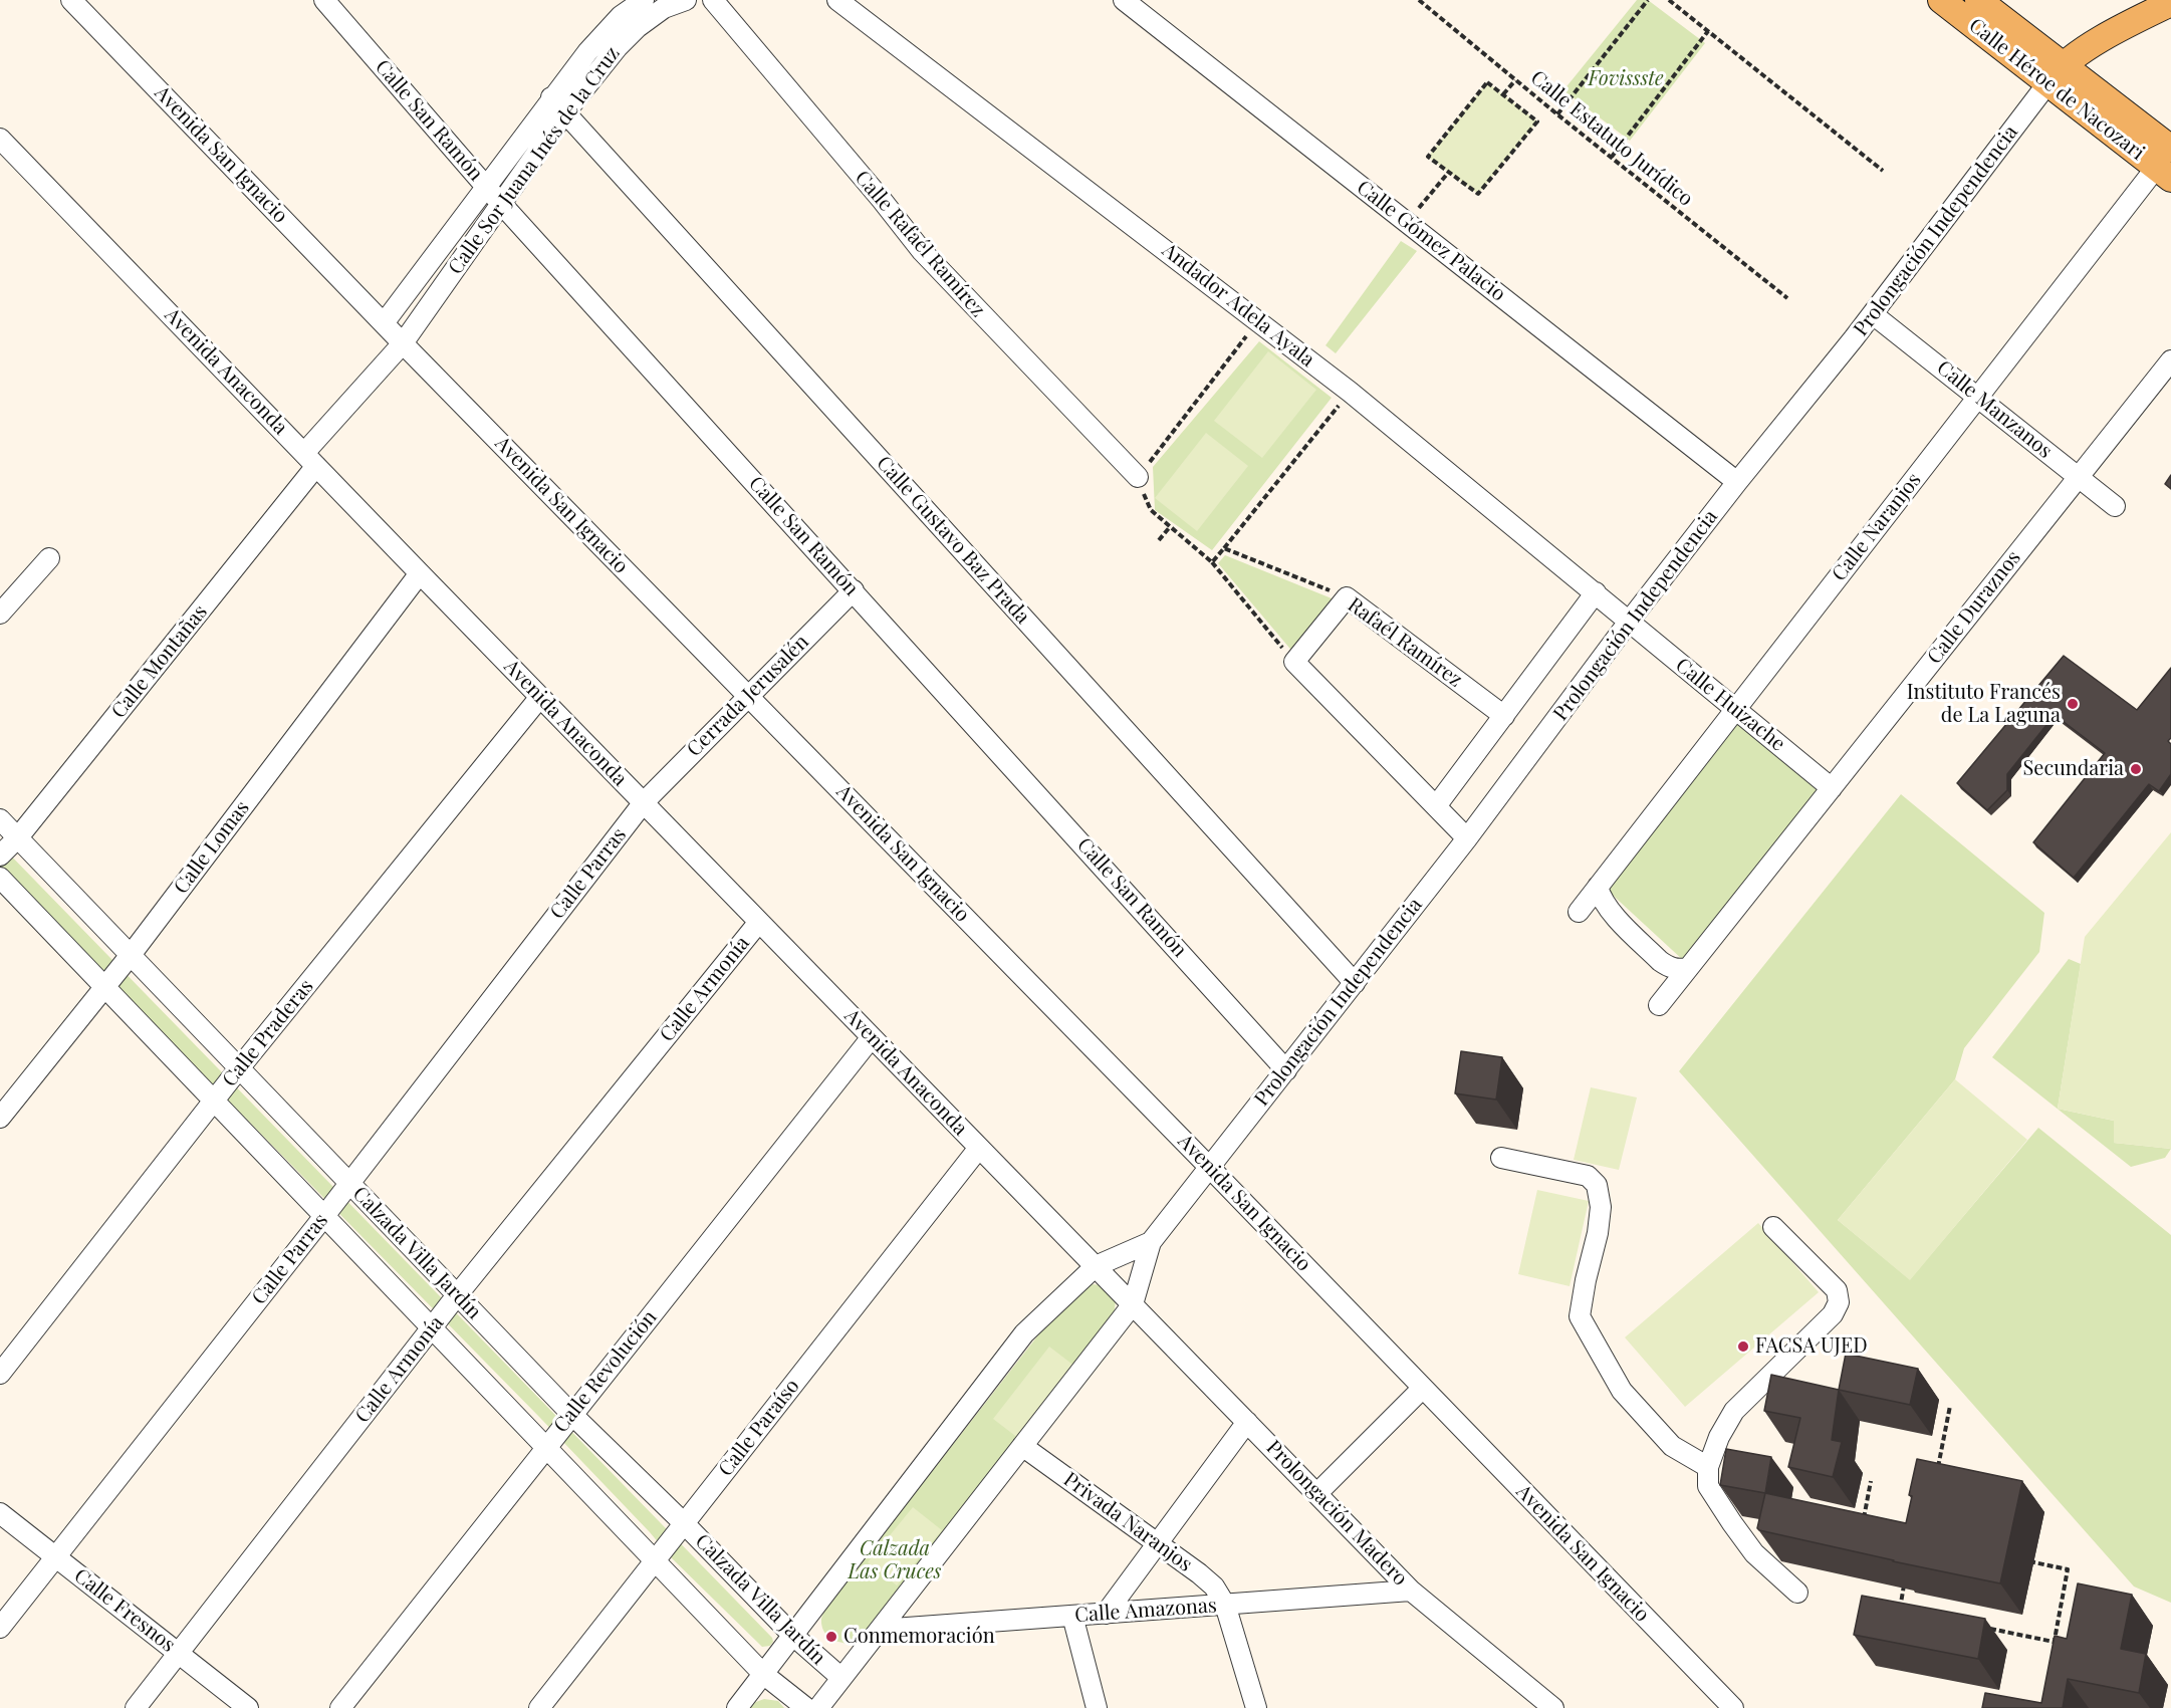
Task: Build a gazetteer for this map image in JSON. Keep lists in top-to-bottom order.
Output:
{
  "streets": {
    "main road": ["Calle Héroe de Nacozari"],
    "street": [
      "Calle San Ramón",
      "Avenida San Ignacio",
      "Calle Sor Juana Inés de la Cruz",
      "Prolongación Independencia",
      "Calle Gómez Palacio",
      "Calle Rafaél Ramírez",
      "Andador Adela Ayala",
      "Avenida Anaconda",
      "Calle Manzanos",
      "Calle Naranjos",
      "Calle Gustavo Baz Prada",
      "Calle Duraznos",
      "Rafaél Ramírez",
      "Calle Montañas",
      "Cerrada Jerusalén",
      "Calle Huizache",
      "Calle Lomas",
      "Calle Parras",
      "Calle Armonía",
      "Calle Praderas",
      "Calzada Villa Jardín",
      "Calle Revolución",
      "Calle Paraíso",
      "Prolongación Madero",
      "Privada Naranjos",
      "Calle Fresnos",
      "Calle Amazonas"
    ],
    "path": ["Calle Estatuto Jurídico"]
  },
  "crossings": [
    ["Calle Héroe de Nacozari", "Prolongación Independencia"],
    ["Calle Héroe de Nacozari", "Calle Naranjos"],
    ["Calle San Ramón", "Calle Sor Juana Inés de la Cruz"],
    ["Calle San Ramón", "Prolongación Independencia"],
    ["Calle San Ramón", "Cerrada Jerusalén"],
    ["Avenida San Ignacio", "Calle Sor Juana Inés de la Cruz"],
    ["Avenida San Ignacio", "Prolongación Independencia"],
    ["Avenida San Ignacio", "Calle Montañas"],
    ["Avenida San Ignacio", "Cerrada Jerusalén"],
    ["Calle Sor Juana Inés de la Cruz", "Calle Gustavo Baz Prada"],
    ["Calle Sor Juana Inés de la Cruz", "Calle Montañas"],
    ["Prolongación Independencia", "Calle Gómez Palacio"],
    ["Prolongación Independencia", "Andador Adela Ayala"],
    ["Prolongación Independencia", "Calle Manzanos"],
    ["Prolongación Independencia", "Calle Gustavo Baz Prada"],
    ["Prolongación Independencia", "Calle Huizache"],
    ["Andador Adela Ayala", "Calle Huizache"],
    ["Avenida Anaconda", "Calle Montañas"],
    ["Avenida Anaconda", "Cerrada Jerusalén"],
    ["Avenida Anaconda", "Calle Lomas"],
    ["Avenida Anaconda", "Calle Parras"],
    ["Avenida Anaconda", "Calle Armonía"],
    ["Avenida Anaconda", "Calle Praderas"],
    ["Avenida Anaconda", "Calle Revolución"],
    ["Avenida Anaconda", "Calle Paraíso"],
    ["Avenida Anaconda", "Prolongación Madero"],
    ["Calle Manzanos", "Calle Naranjos"],
    ["Calle Manzanos", "Calle Duraznos"],
    ["Calle Naranjos", "Calle Huizache"],
    ["Calle Duraznos", "Calle Huizache"],
    ["Calle Montañas", "Calzada Villa Jardín"],
    ["Cerrada Jerusalén", "Calle Parras"],
    ["Calle Lomas", "Calzada Villa Jardín"],
    ["Calle Parras", "Calzada Villa Jardín"],
    ["Calle Parras", "Calle Fresnos"],
    ["Calle Armonía", "Calzada Villa Jardín"],
    ["Calle Armonía", "Calle Fresnos"],
    ["Calle Praderas", "Calzada Villa Jardín"],
    ["Calzada Villa Jardín", "Calle Revolución"],
    ["Calzada Villa Jardín", "Calle Paraíso"],
    ["Prolongación Madero", "Calle Amazonas"],
    ["Privada Naranjos", "Calle Amazonas"]
  ],
  "parks": ["Fovissste", "Calzada Las Cruces"],
  "places": [
    "Instituto Francés de La Laguna",
    "Secundaria",
    "FACSA UJED",
    "Conmemoración"
  ]
}
